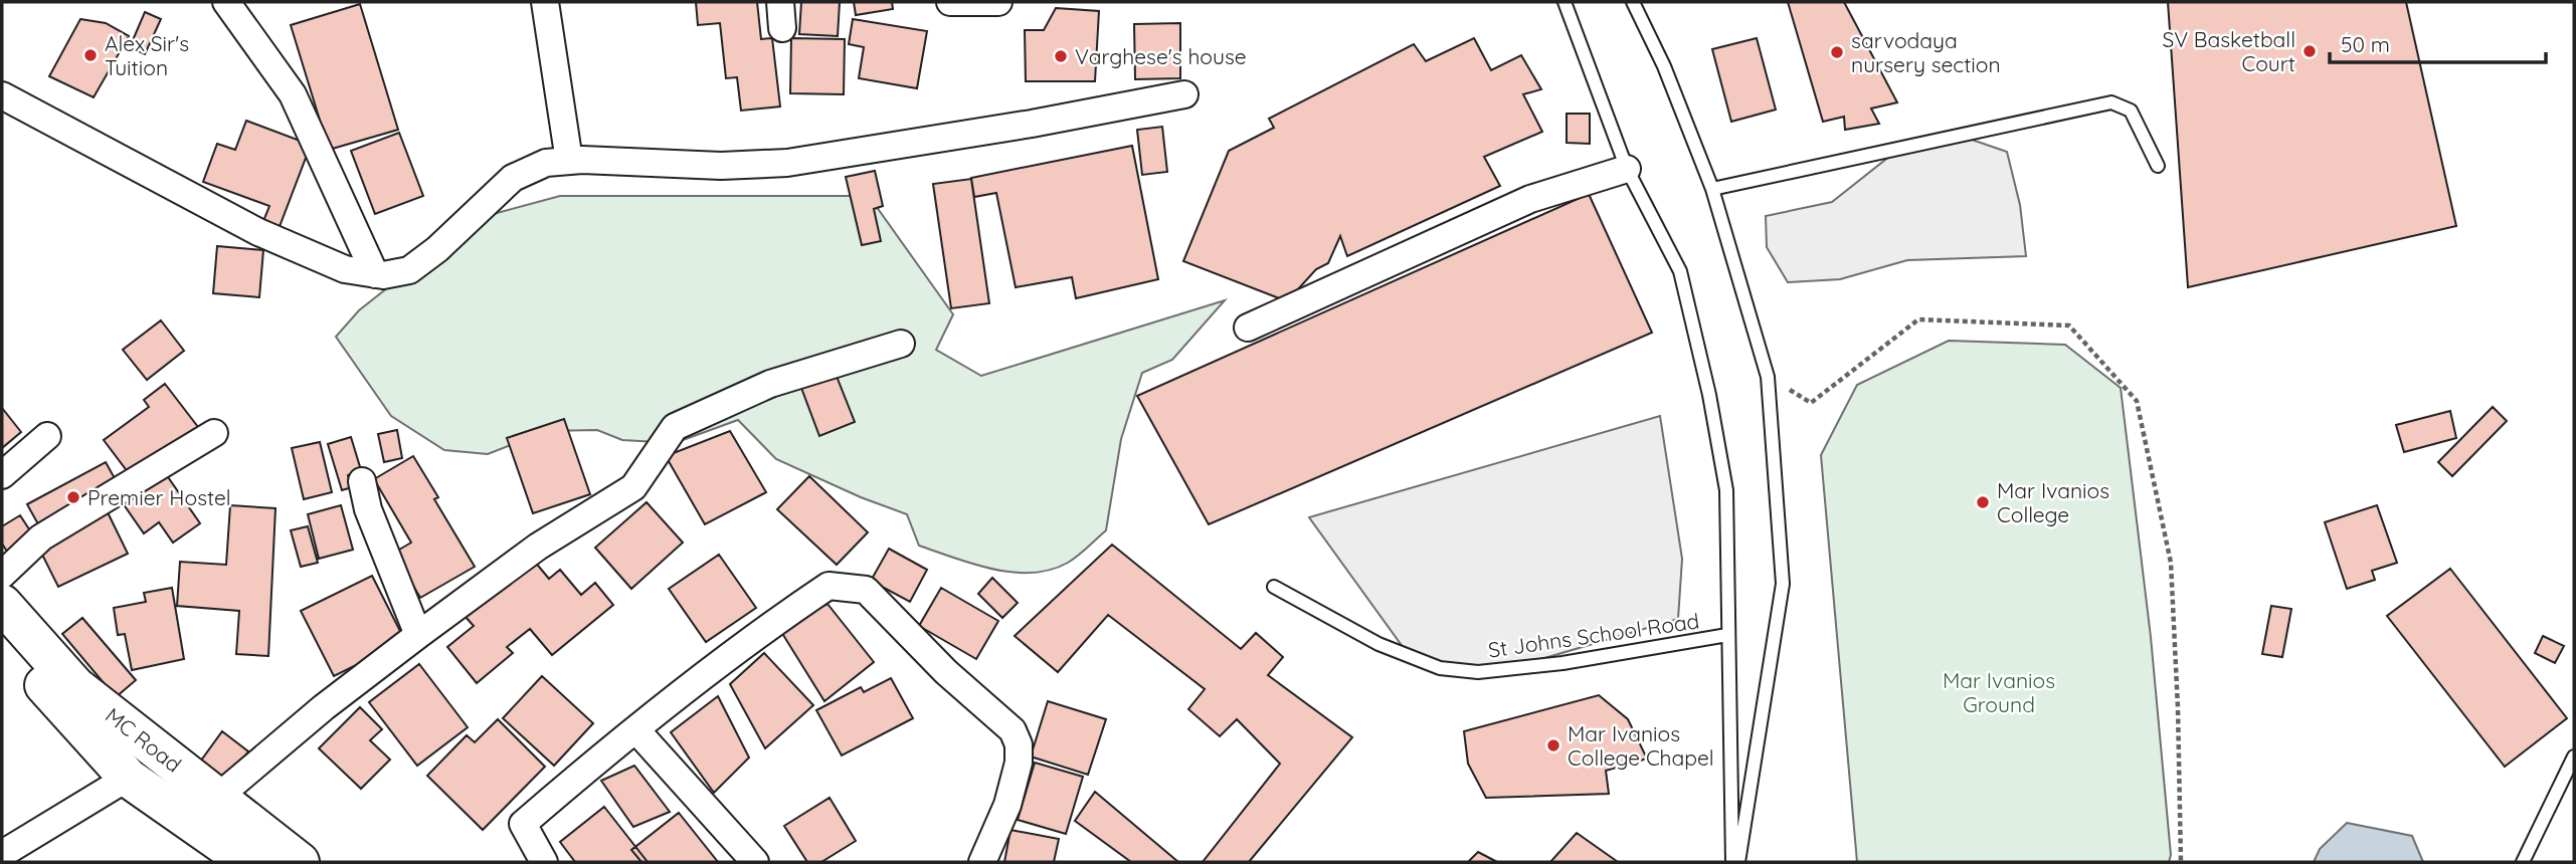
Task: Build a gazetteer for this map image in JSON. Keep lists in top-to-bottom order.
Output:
{
  "streets": {
    "main road": ["MC Road"],
    "lane": ["St Johns School Road"]
  },
  "parks": ["Mar Ivanios Ground"],
  "places": [
    "SV Basketball Court",
    "sarvodaya nursery section",
    "Alex Sir's Tuition",
    "Varghese's house",
    "Premier Hostel",
    "Mar Ivanios College",
    "Mar Ivanios College Chapel"
  ],
  "scale_bar": "50 m"
}
